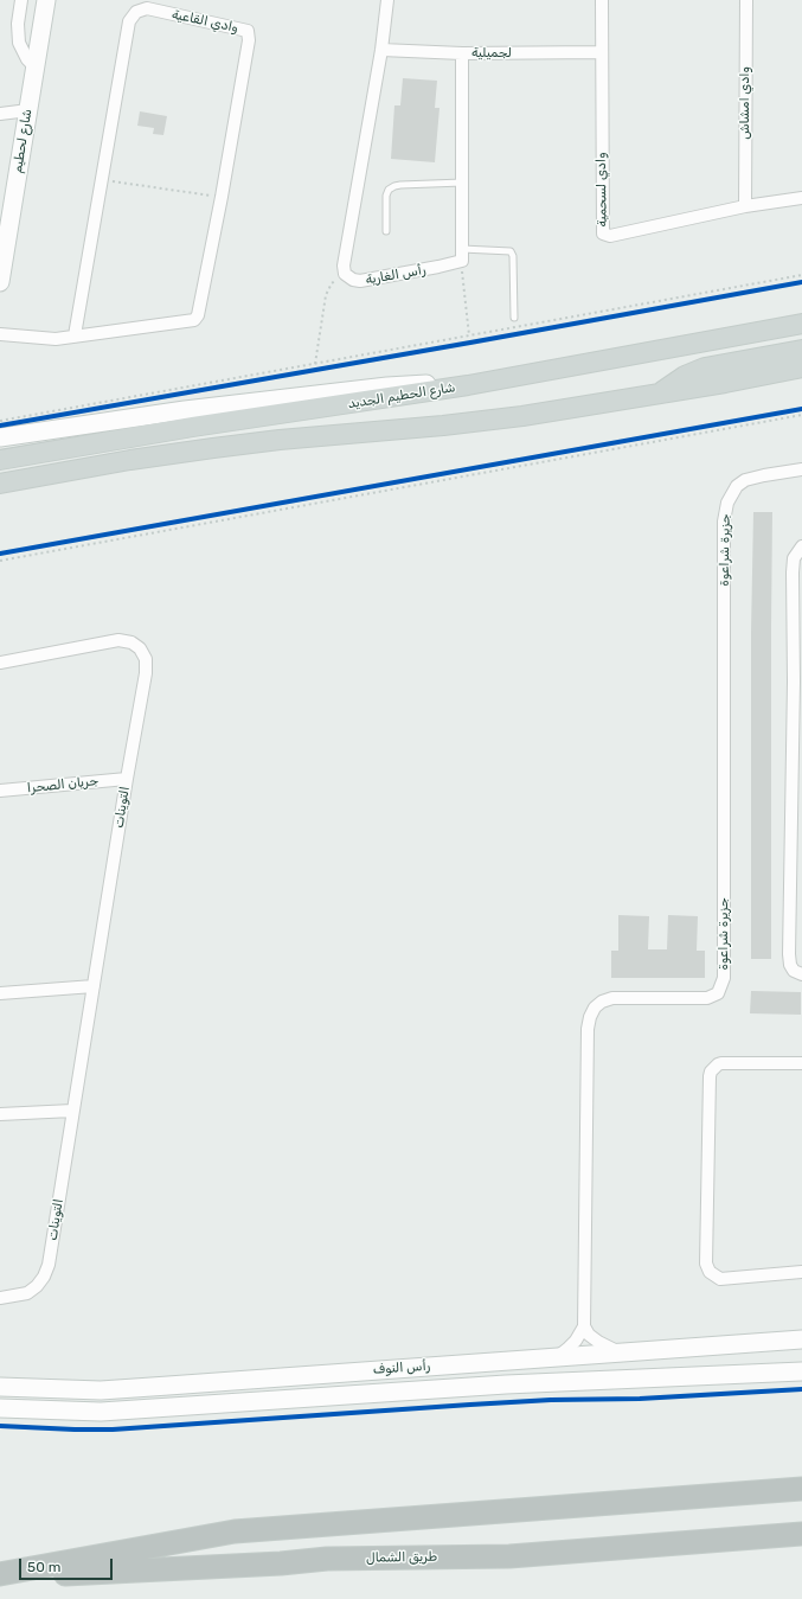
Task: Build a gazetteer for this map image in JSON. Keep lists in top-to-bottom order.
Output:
{
  "streets": {
    "highway": ["طريق الشمال"],
    "main road": ["شارع الحطيم الجديد"],
    "street": [
      "وادي القاعية",
      "لجميلية",
      "وادي امشاش",
      "شارع لحطيم",
      "وادي لسحمية",
      "رأس الغارية",
      "جزيرة شراعوة",
      "جريان الصحرا",
      "التوينات",
      "رأس النوف"
    ]
  },
  "crossings": [
    ["لجميلية", "وادي لسحمية"],
    ["وادي امشاش", "وادي لسحمية"],
    ["جريان الصحرا", "التوينات"]
  ],
  "scale_bar": "50 m"
}
